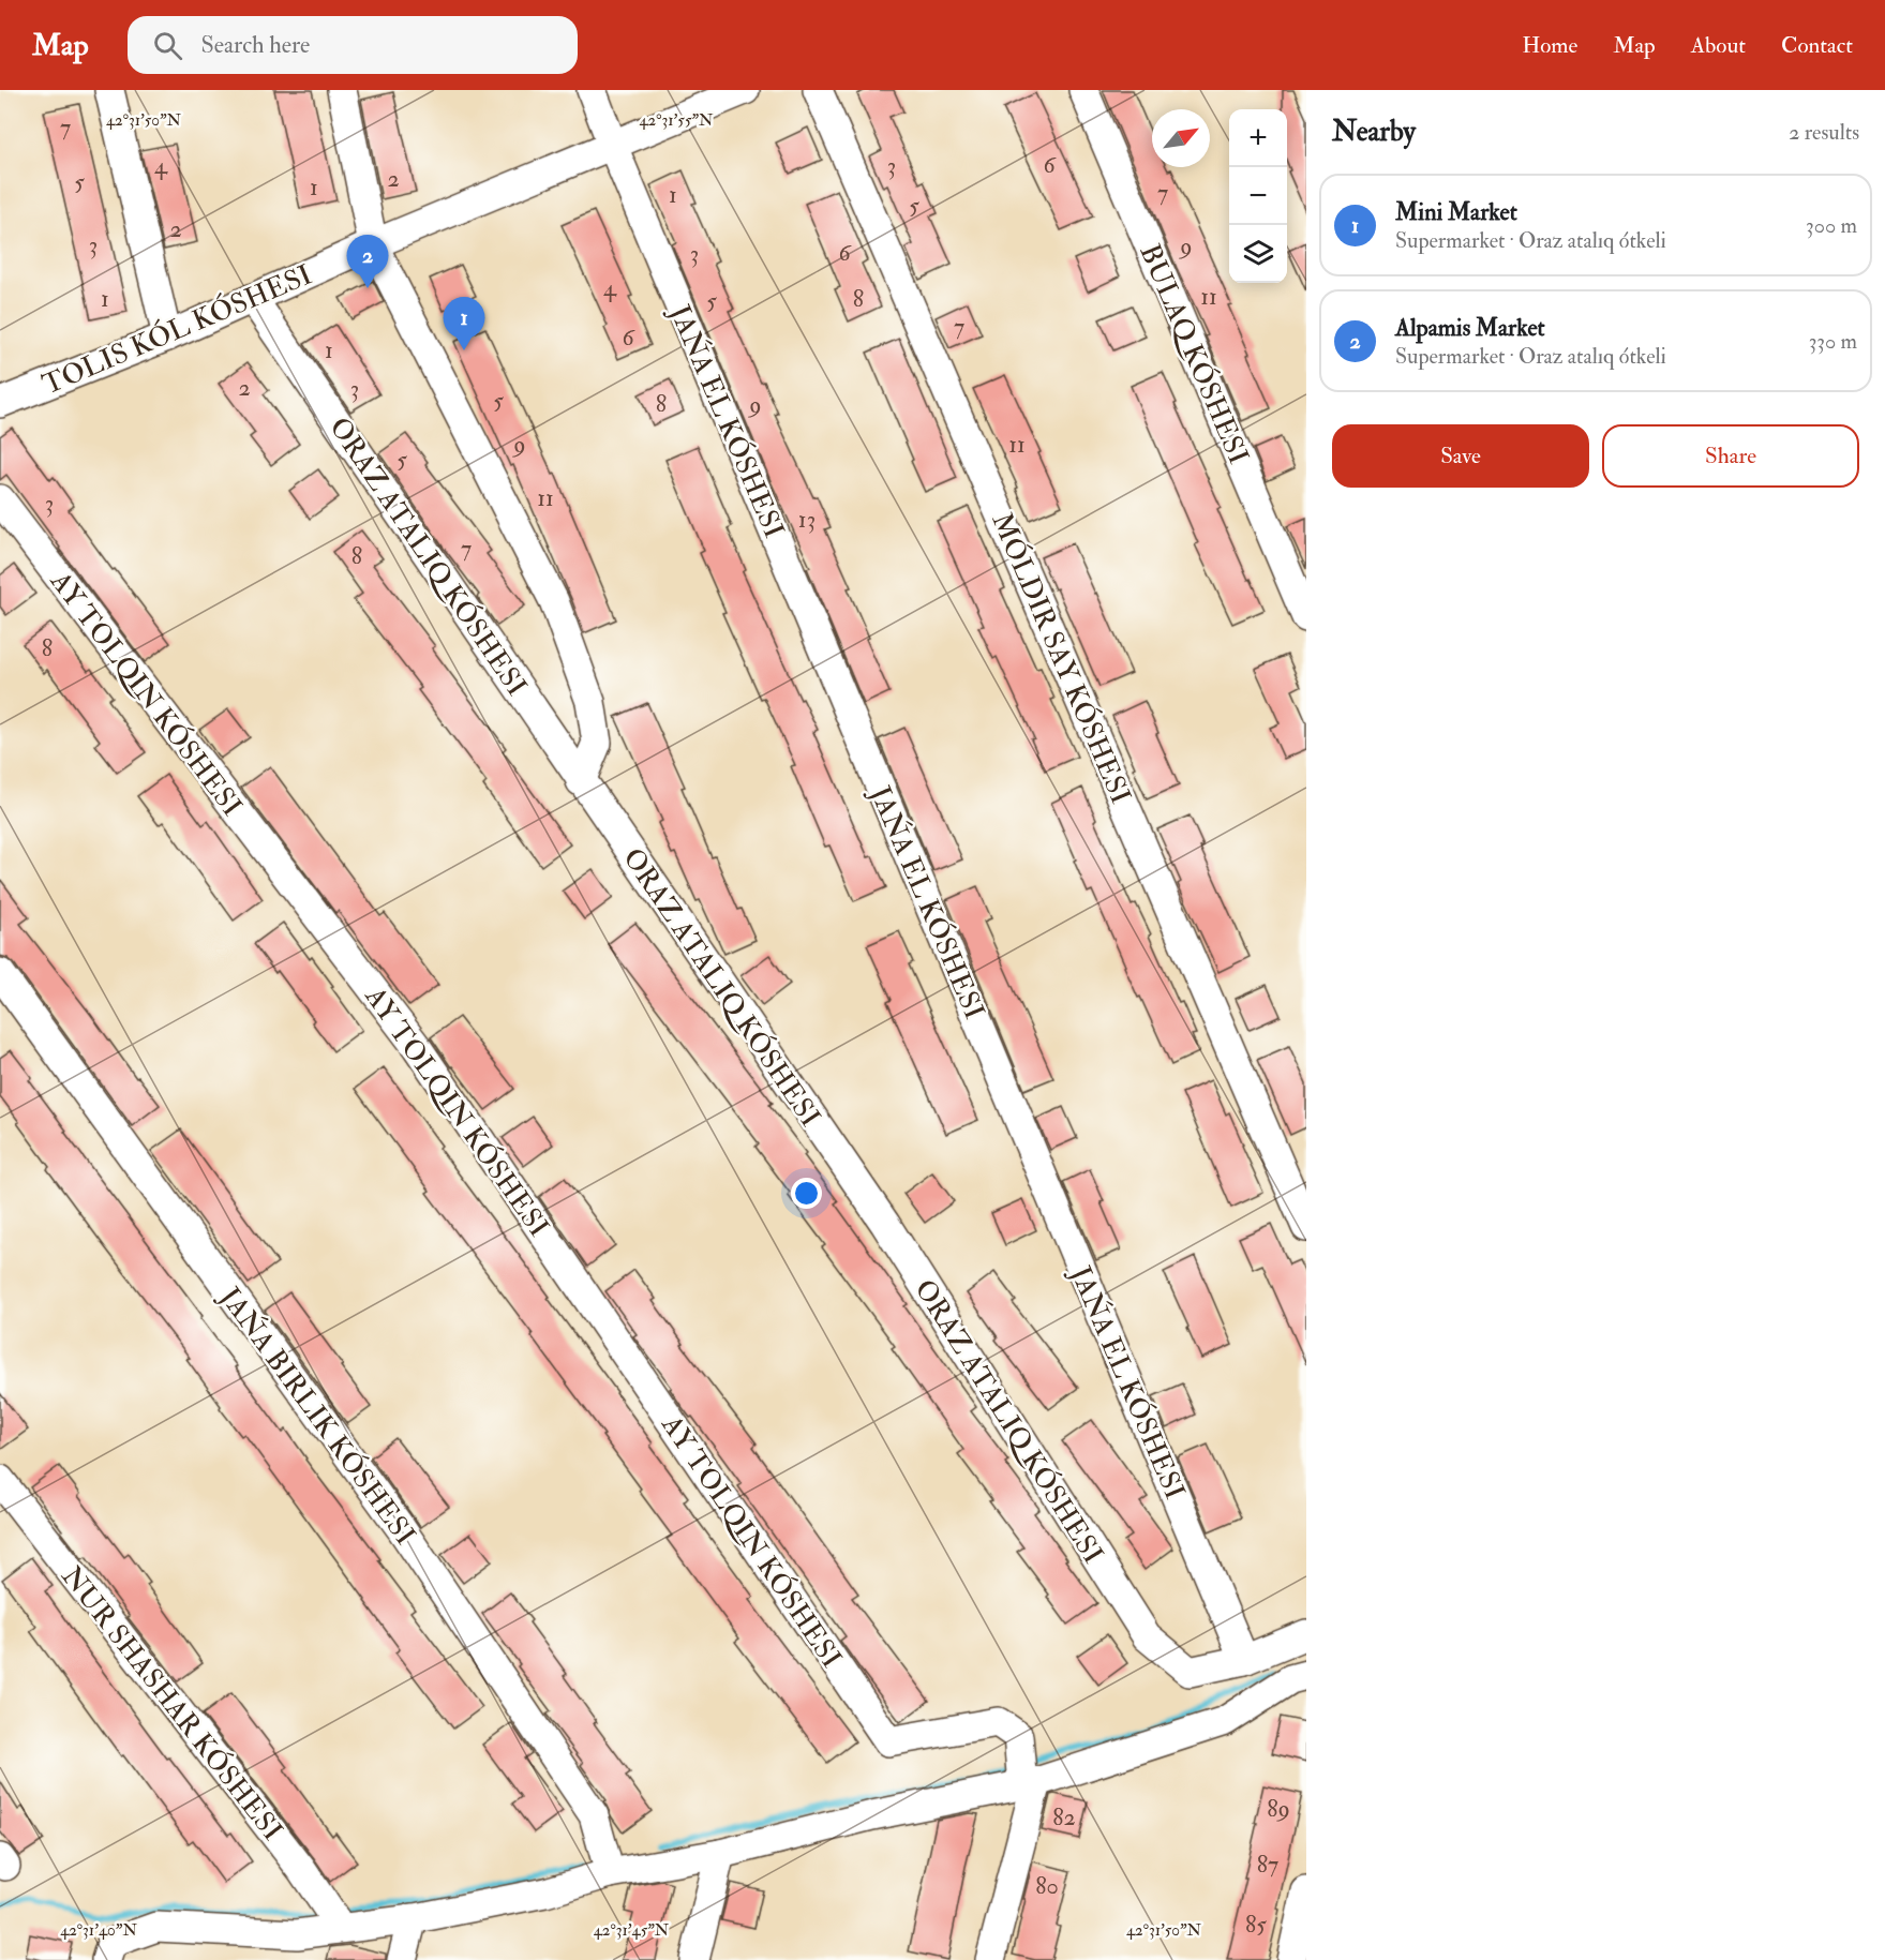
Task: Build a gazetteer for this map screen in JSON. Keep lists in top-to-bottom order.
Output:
{
  "streets": {
    "street": [
      "BULAQ KÓSHESI",
      "JAŃA EL KÓSHESI",
      "MÓLDIR SAY KÓSHESI",
      "JAŃA BIRLIK KÓSHESI",
      "NUR SHASHAR KÓSHESI"
    ]
  },
  "house_numbers": [
    "7",
    "6",
    "4",
    "3",
    "2",
    "5",
    "1",
    "7",
    "1",
    "5",
    "2",
    "3",
    "9",
    "6",
    "3",
    "4",
    "11",
    "1",
    "8",
    "5",
    "7",
    "6",
    "1",
    "2",
    "3",
    "5",
    "8",
    "9",
    "9",
    "11",
    "5",
    "11",
    "3",
    "13",
    "7",
    "8",
    "8",
    "89",
    "82",
    "87",
    "80",
    "85"
  ],
  "north": "top right",
  "page": {
    "header": "Map",
    "search": "Search here",
    "nav": [
      "Home",
      "Map",
      "About",
      "Contact"
    ],
    "heading": ["Nearby", "2 results"],
    "map_buttons": ["+", "−"],
    "list": [
      {
        "mark": "1",
        "name": "Mini Market",
        "note": "Supermarket · Oraz atalıq ótkeli",
        "value": "300 m"
      },
      {
        "mark": "2",
        "name": "Alpamis Market",
        "note": "Supermarket · Oraz atalıq ótkeli",
        "value": "330 m"
      }
    ],
    "pins": ["2", "1"],
    "buttons": ["Save", "Share"]
  },
  "coordinates": [
    "42°31'50\"N",
    "42°31'55\"N",
    "42°31'40\"N",
    "42°31'45\"N"
  ]
}
